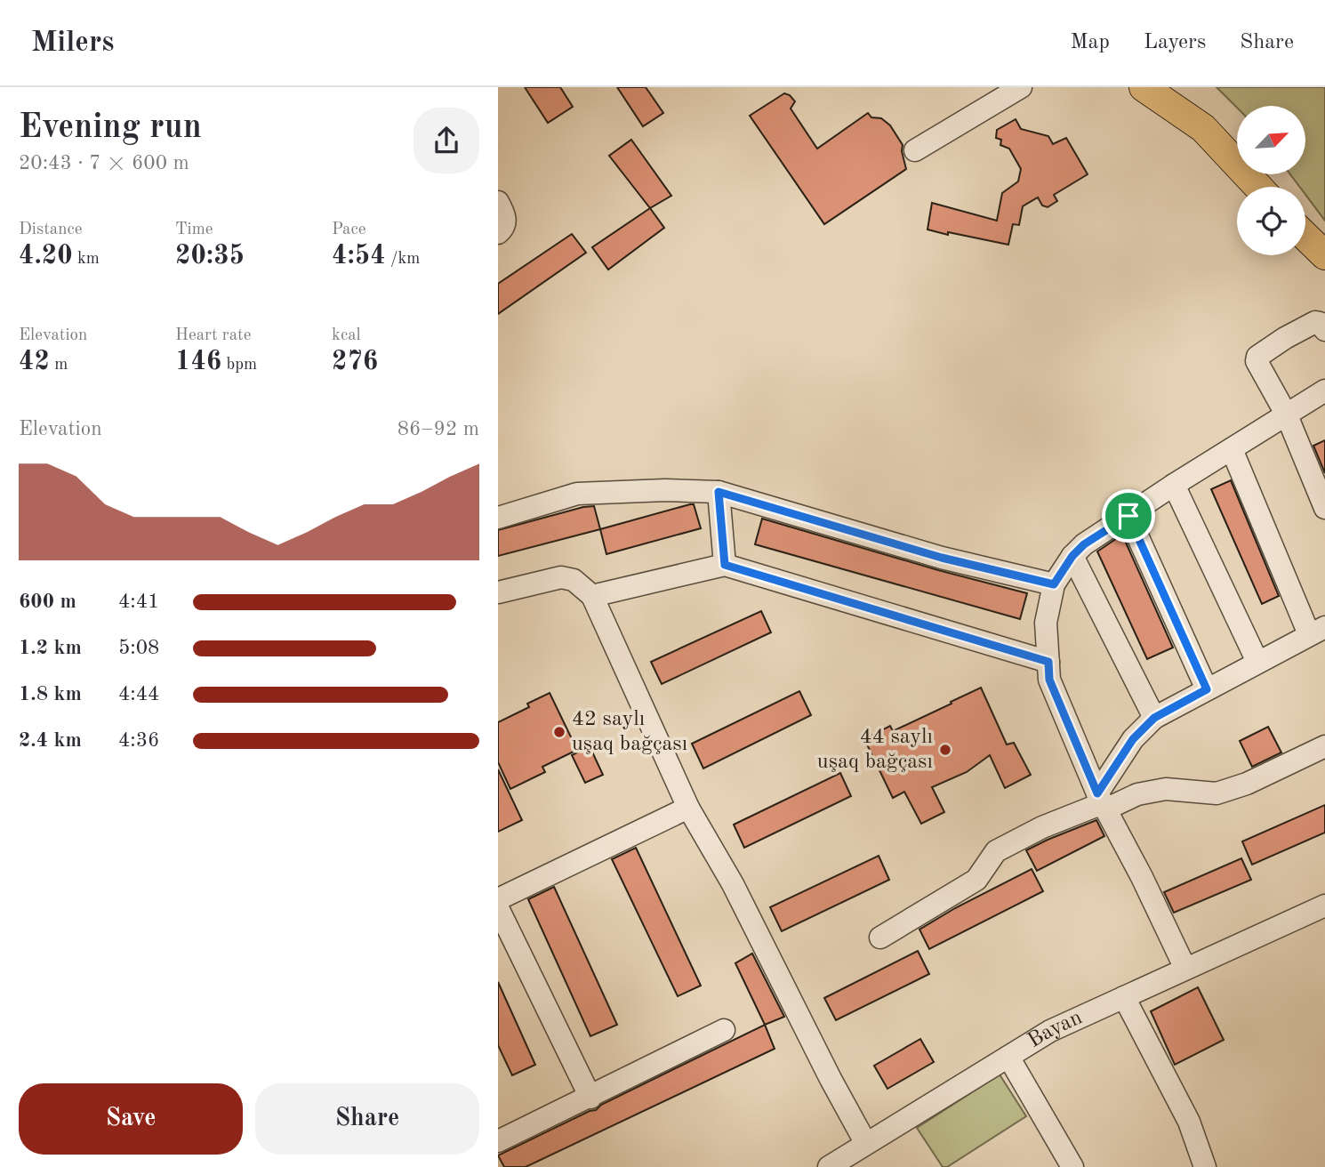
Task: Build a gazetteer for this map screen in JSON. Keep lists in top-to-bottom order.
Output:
{
  "streets": {
    "street": ["Bayan"]
  },
  "places": ["42 saylı uşaq bağçası", "44 saylı uşaq bağçası"],
  "north": "top right",
  "page": {
    "header": "Milers",
    "nav": ["Map", "Layers", "Share"],
    "heading": ["Evening run", "20:43 · 7 × 600 m"],
    "stats": [
      ["Distance", "4.20 km"],
      ["Time", "20:35"],
      ["Pace", "4:54 /km"],
      ["Elevation", "42 m"],
      ["Heart rate", "146 bpm"],
      ["kcal", "276"]
    ],
    "chart": ["Elevation", "86–92 m"],
    "list": [
      {
        "name": "600 m",
        "note": "4:41"
      },
      {
        "name": "1.2 km",
        "note": "5:08"
      },
      {
        "name": "1.8 km",
        "note": "4:44"
      },
      {
        "name": "2.4 km",
        "note": "4:36"
      }
    ],
    "buttons": ["Save", "Share"]
  }
}
